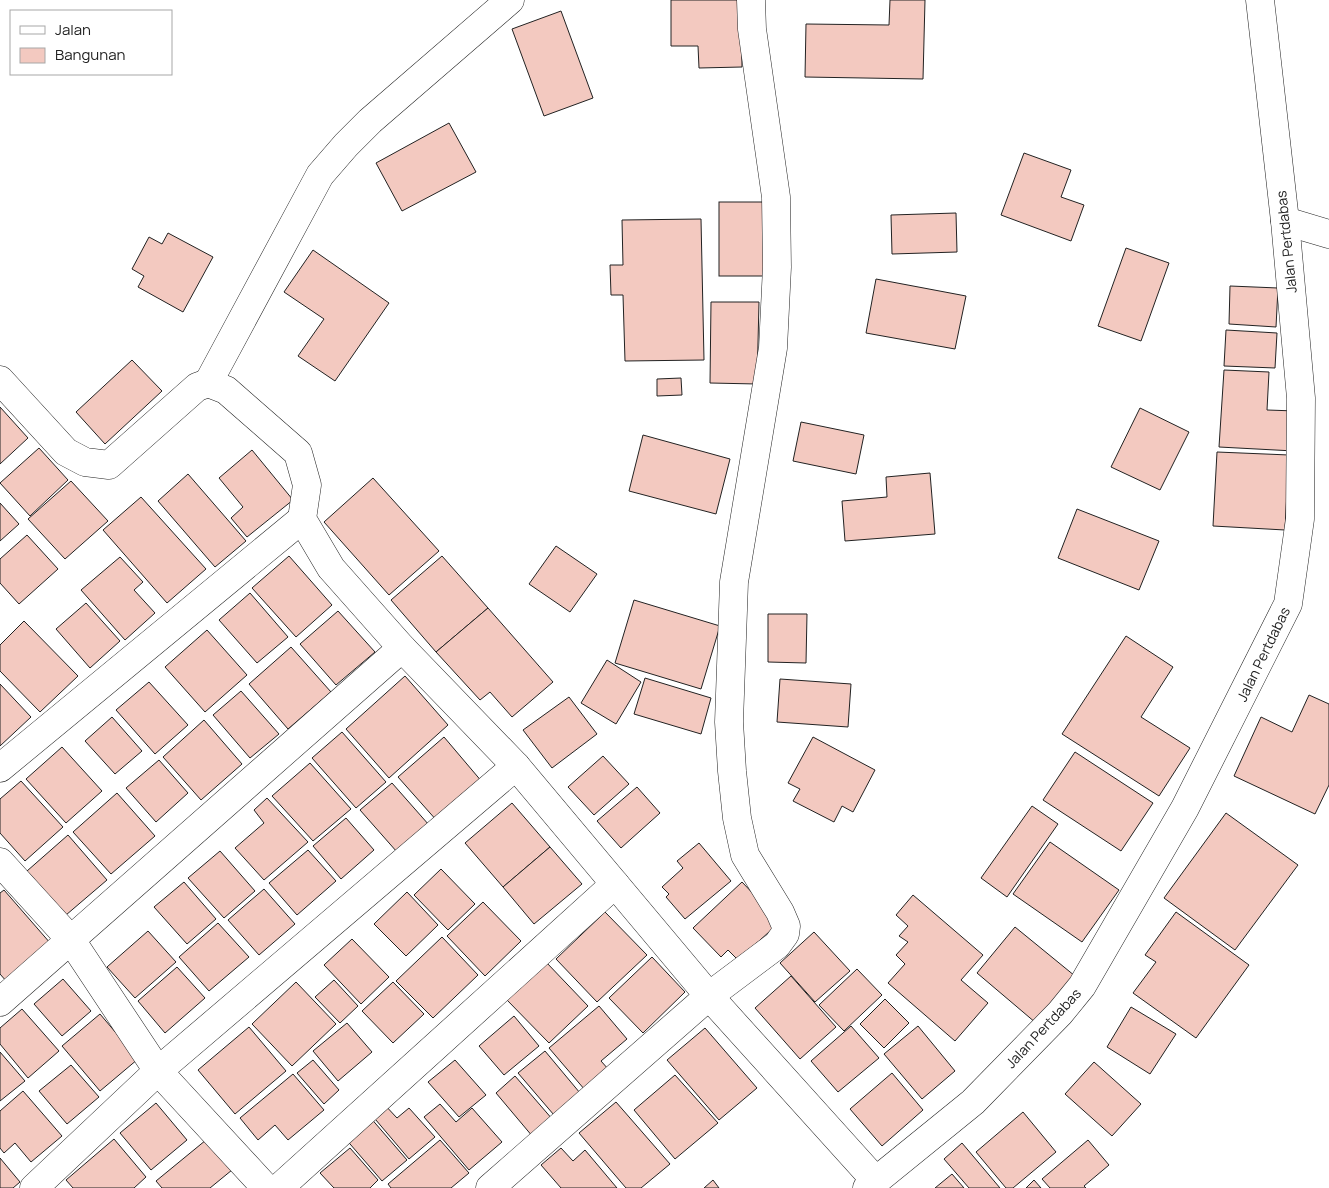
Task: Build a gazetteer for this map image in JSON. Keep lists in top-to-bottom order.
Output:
{
  "streets": {
    "street": ["Jalan Pertdabas"]
  },
  "legend": ["Jalan", "Bangunan"]
}
